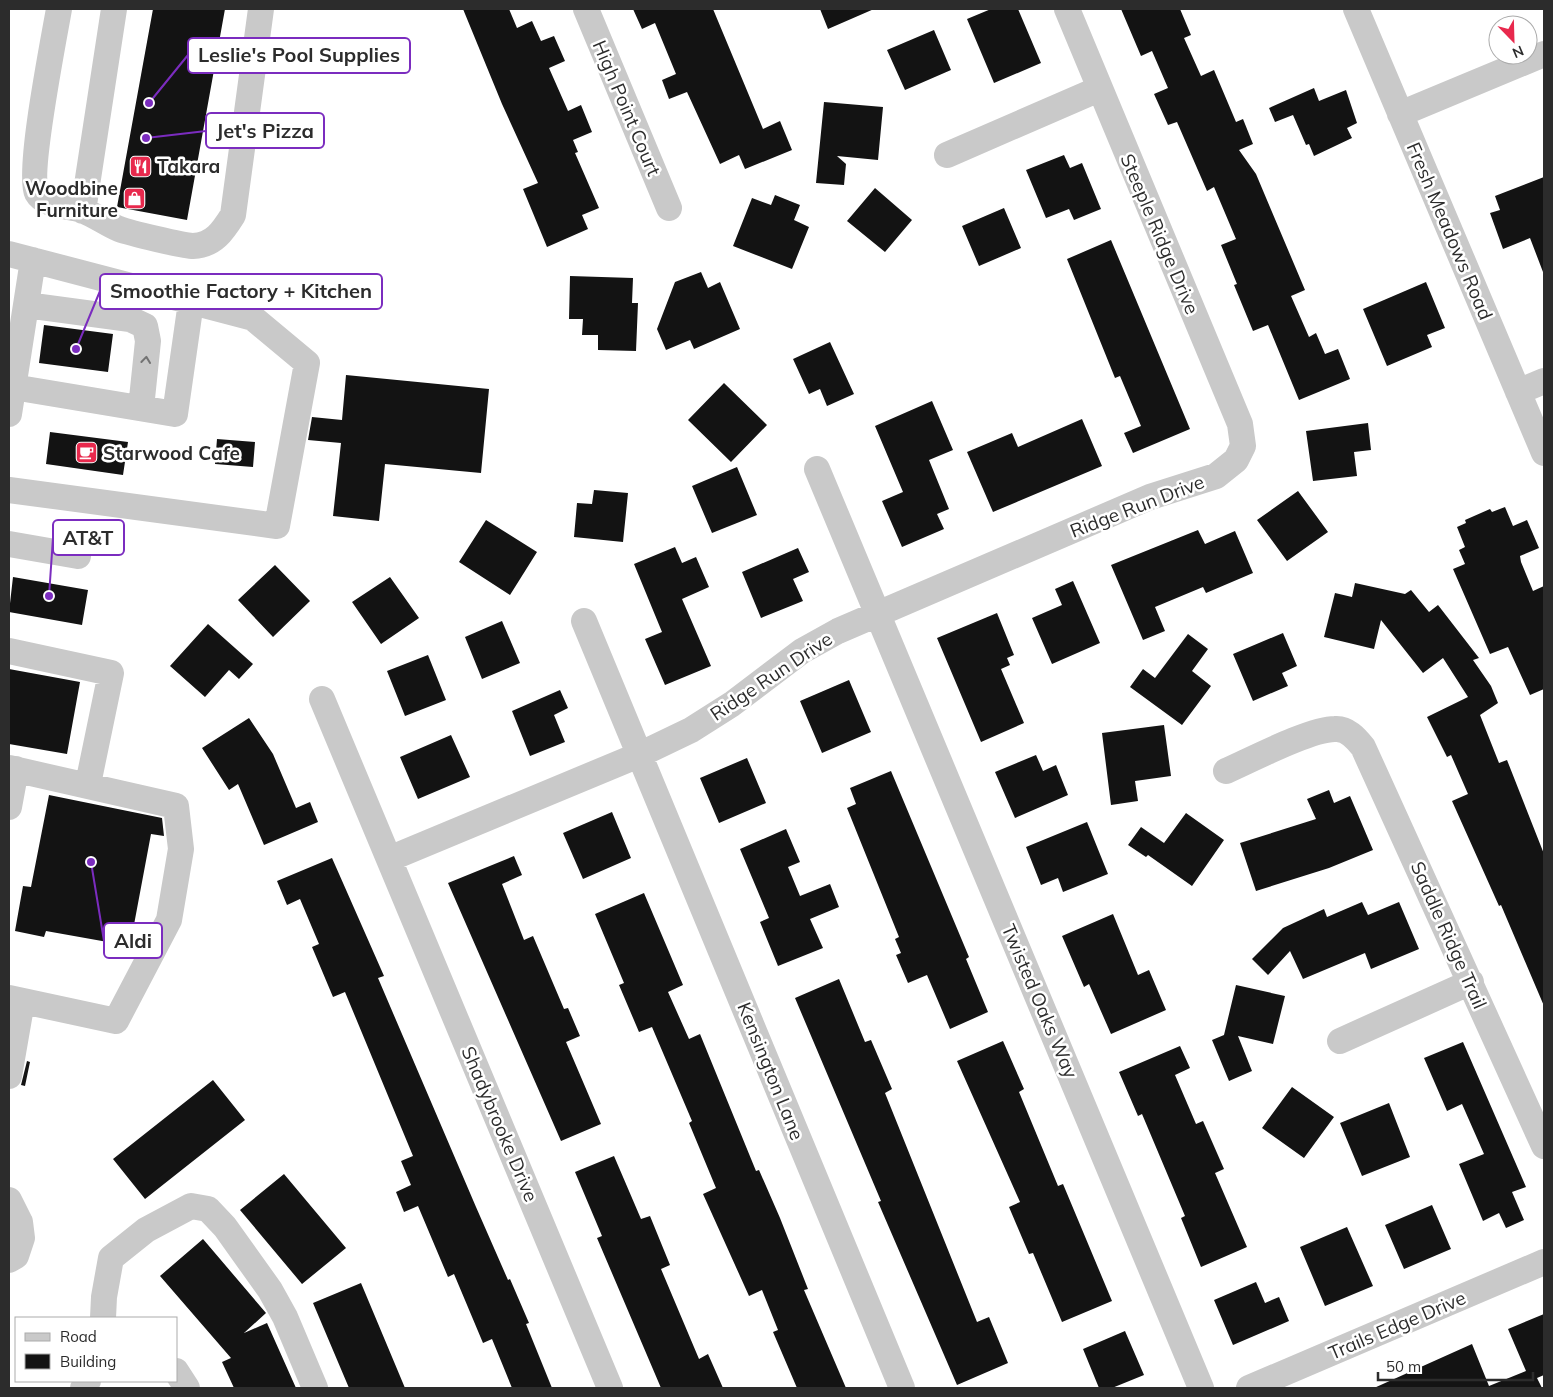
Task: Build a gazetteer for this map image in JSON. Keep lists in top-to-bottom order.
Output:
{
  "streets": {
    "street": [
      "High Point Court",
      "Fresh Meadows Road",
      "Steeple Ridge Drive",
      "Ridge Run Drive",
      "Saddle Ridge Trail",
      "Twisted Oaks Way",
      "Kensington Lane",
      "Shadybrooke Drive",
      "Trails Edge Drive"
    ]
  },
  "crossings": [
    ["Steeple Ridge Drive", "Ridge Run Drive"],
    ["Ridge Run Drive", "Twisted Oaks Way"],
    ["Ridge Run Drive", "Kensington Lane"],
    ["Ridge Run Drive", "Shadybrooke Drive"]
  ],
  "places": {
    "other": [
      "Leslie's Pool Supplies",
      "Jet's Pizza",
      "Smoothie Factory + Kitchen",
      "AT&T",
      "Aldi"
    ],
    "restaurant": ["Takara"],
    "shop": ["Woodbine Furniture"],
    "cafe": ["Starwood Cafe"]
  },
  "legend": ["Road", "Building"],
  "scale_bar": "50 m",
  "north": "bottom right"
}
